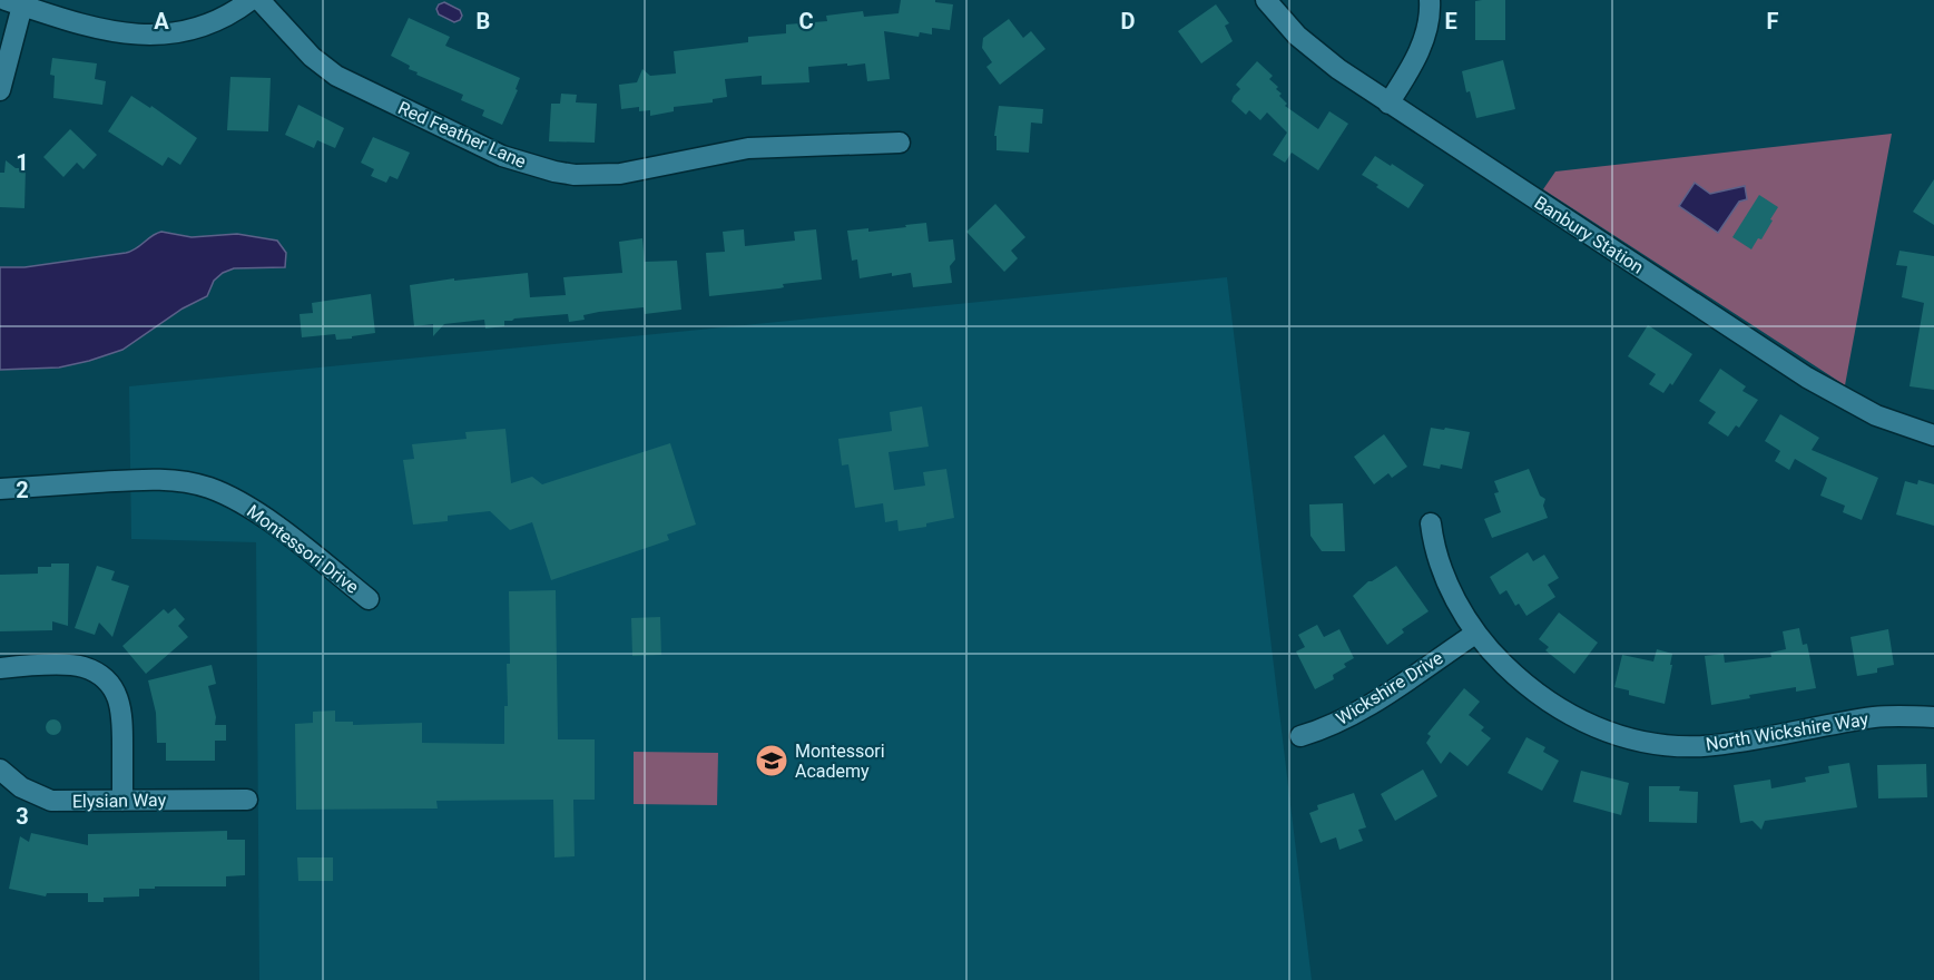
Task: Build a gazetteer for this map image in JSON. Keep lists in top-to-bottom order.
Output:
{
  "streets": {
    "street": [
      "Red Feather Lane",
      "Banbury Station",
      "Montessori Drive",
      "Wickshire Drive",
      "North Wickshire Way",
      "Elysian Way"
    ]
  },
  "crossings": [
    ["Wickshire Drive", "North Wickshire Way"]
  ],
  "places": {
    "school or university": ["Montessori Academy"]
  },
  "grid": {
    "columns": [
      "A",
      "B",
      "C",
      "D",
      "E",
      "F"
    ],
    "rows": ["1", "2", "3"]
  }
}
